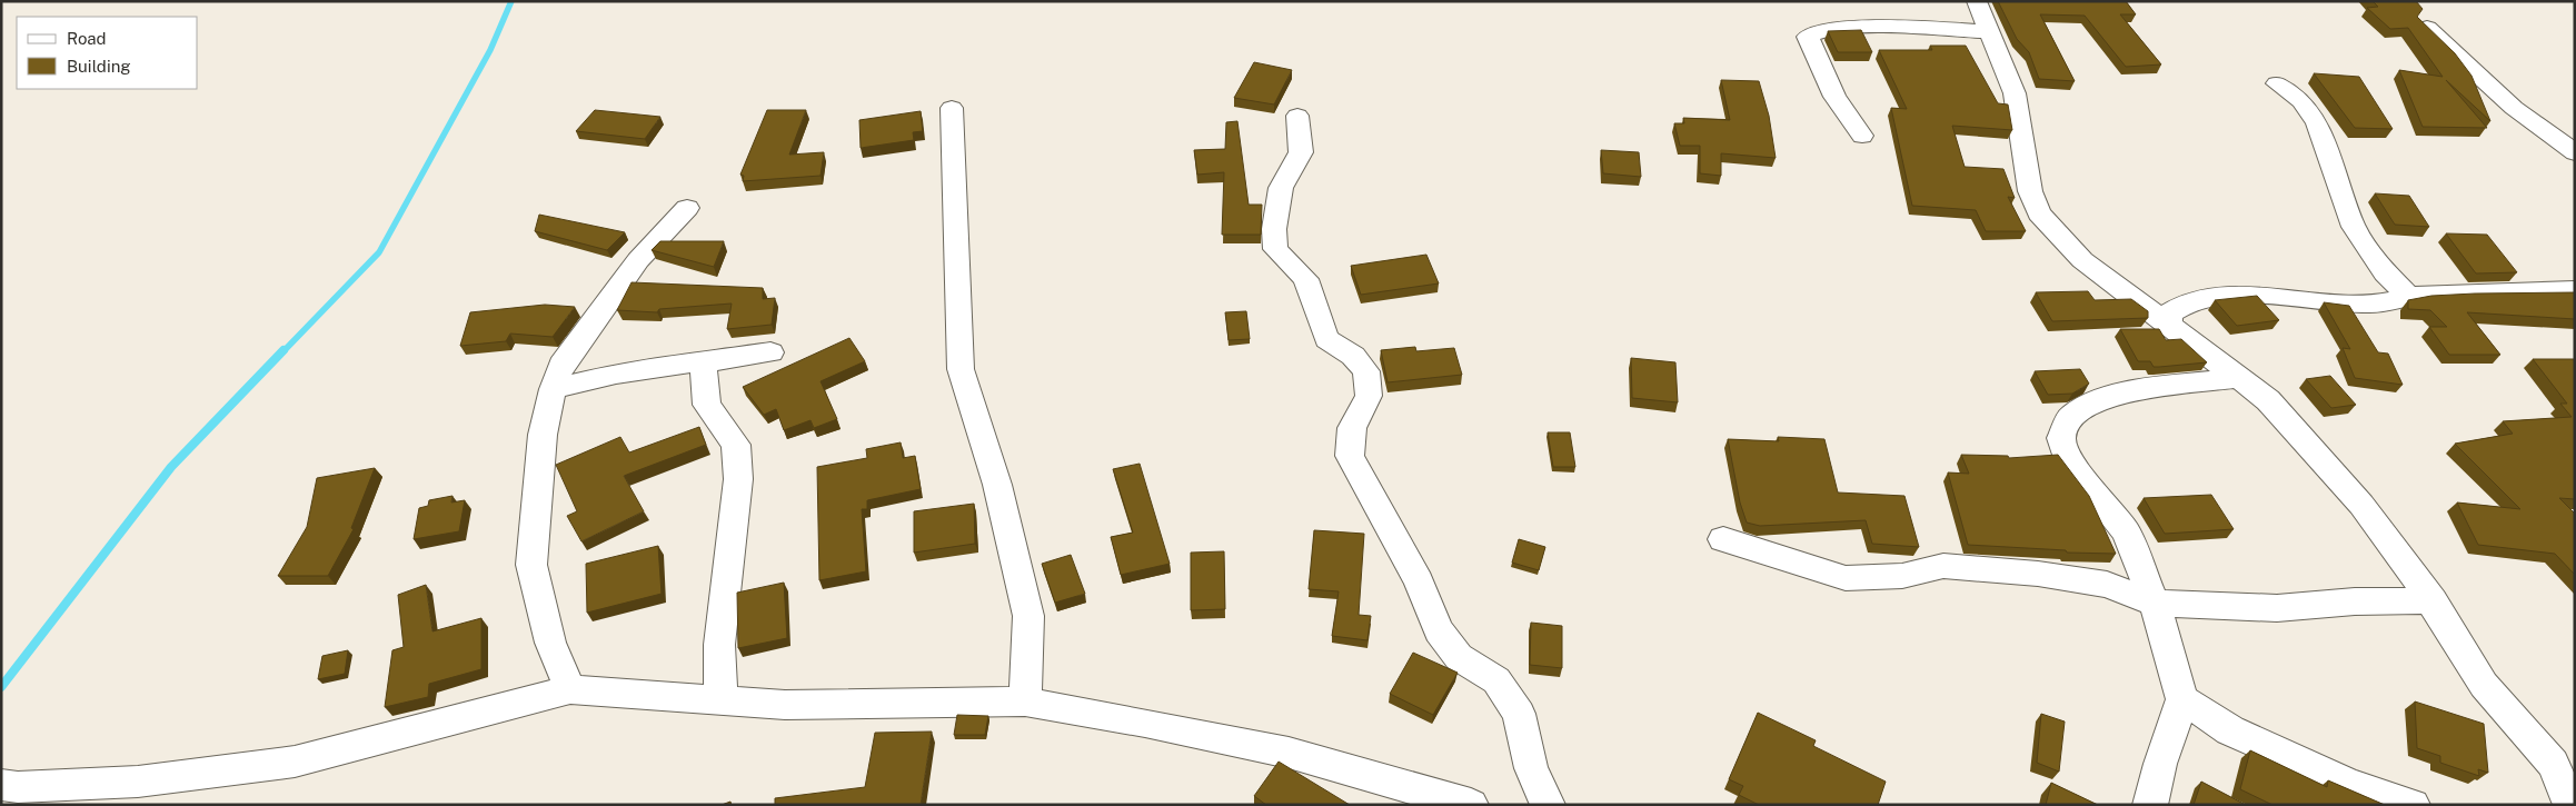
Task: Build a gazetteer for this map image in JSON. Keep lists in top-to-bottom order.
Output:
{
  "legend": ["Road", "Building"]
}
